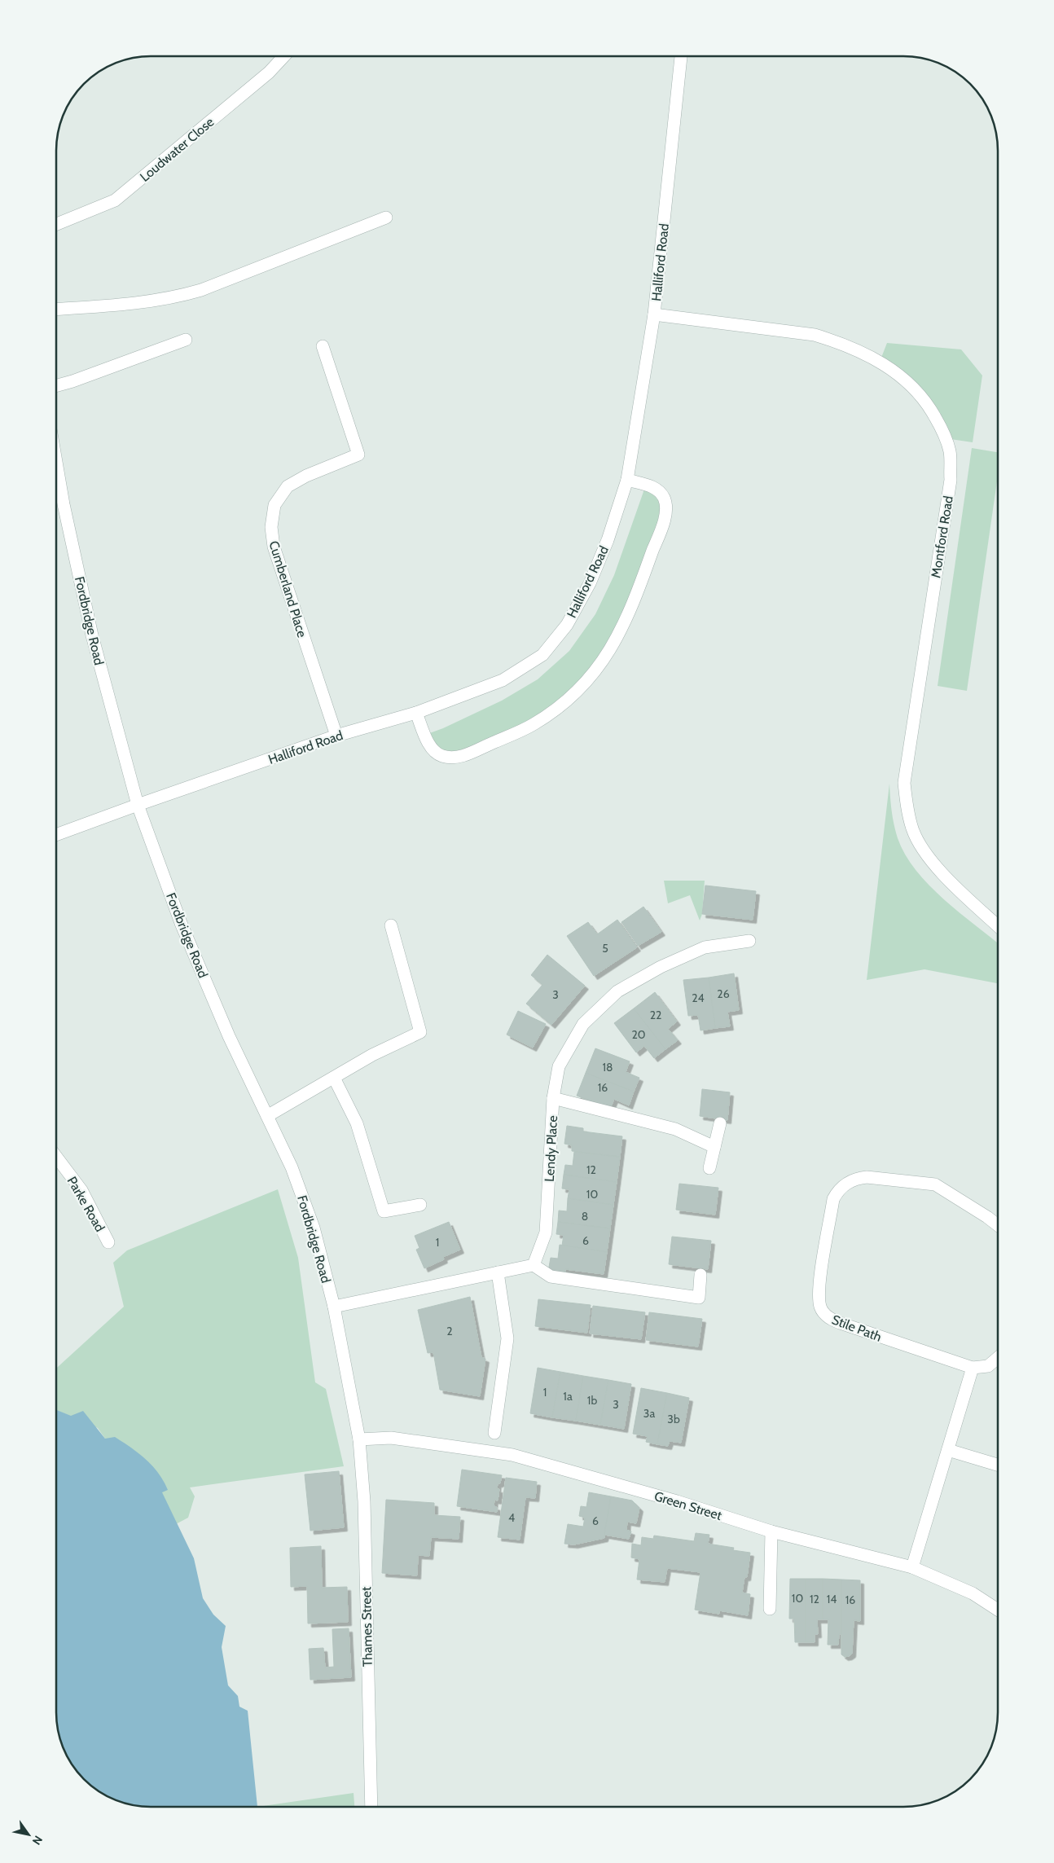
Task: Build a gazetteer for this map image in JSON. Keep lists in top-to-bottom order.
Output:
{
  "streets": {
    "street": [
      "Loudwater Close",
      "Halliford Road",
      "Montford Road",
      "Cumberland Place",
      "Fordbridge Road",
      "Lendy Place",
      "Parke Road",
      "Stile Path",
      "Green Street",
      "Thames Street"
    ]
  },
  "crossings": [
    ["Halliford Road", "Montford Road"],
    ["Halliford Road", "Cumberland Place"],
    ["Halliford Road", "Fordbridge Road"],
    ["Fordbridge Road", "Green Street"],
    ["Fordbridge Road", "Thames Street"],
    ["Green Street", "Thames Street"]
  ],
  "house_numbers": [
    "5",
    "26",
    "3",
    "24",
    "22",
    "20",
    "18",
    "16",
    "12",
    "10",
    "8",
    "6",
    "1",
    "2",
    "1",
    "1a",
    "1b",
    "3",
    "3a",
    "3b",
    "4",
    "6",
    "10",
    "12",
    "14",
    "16"
  ],
  "north": "bottom right"
}
